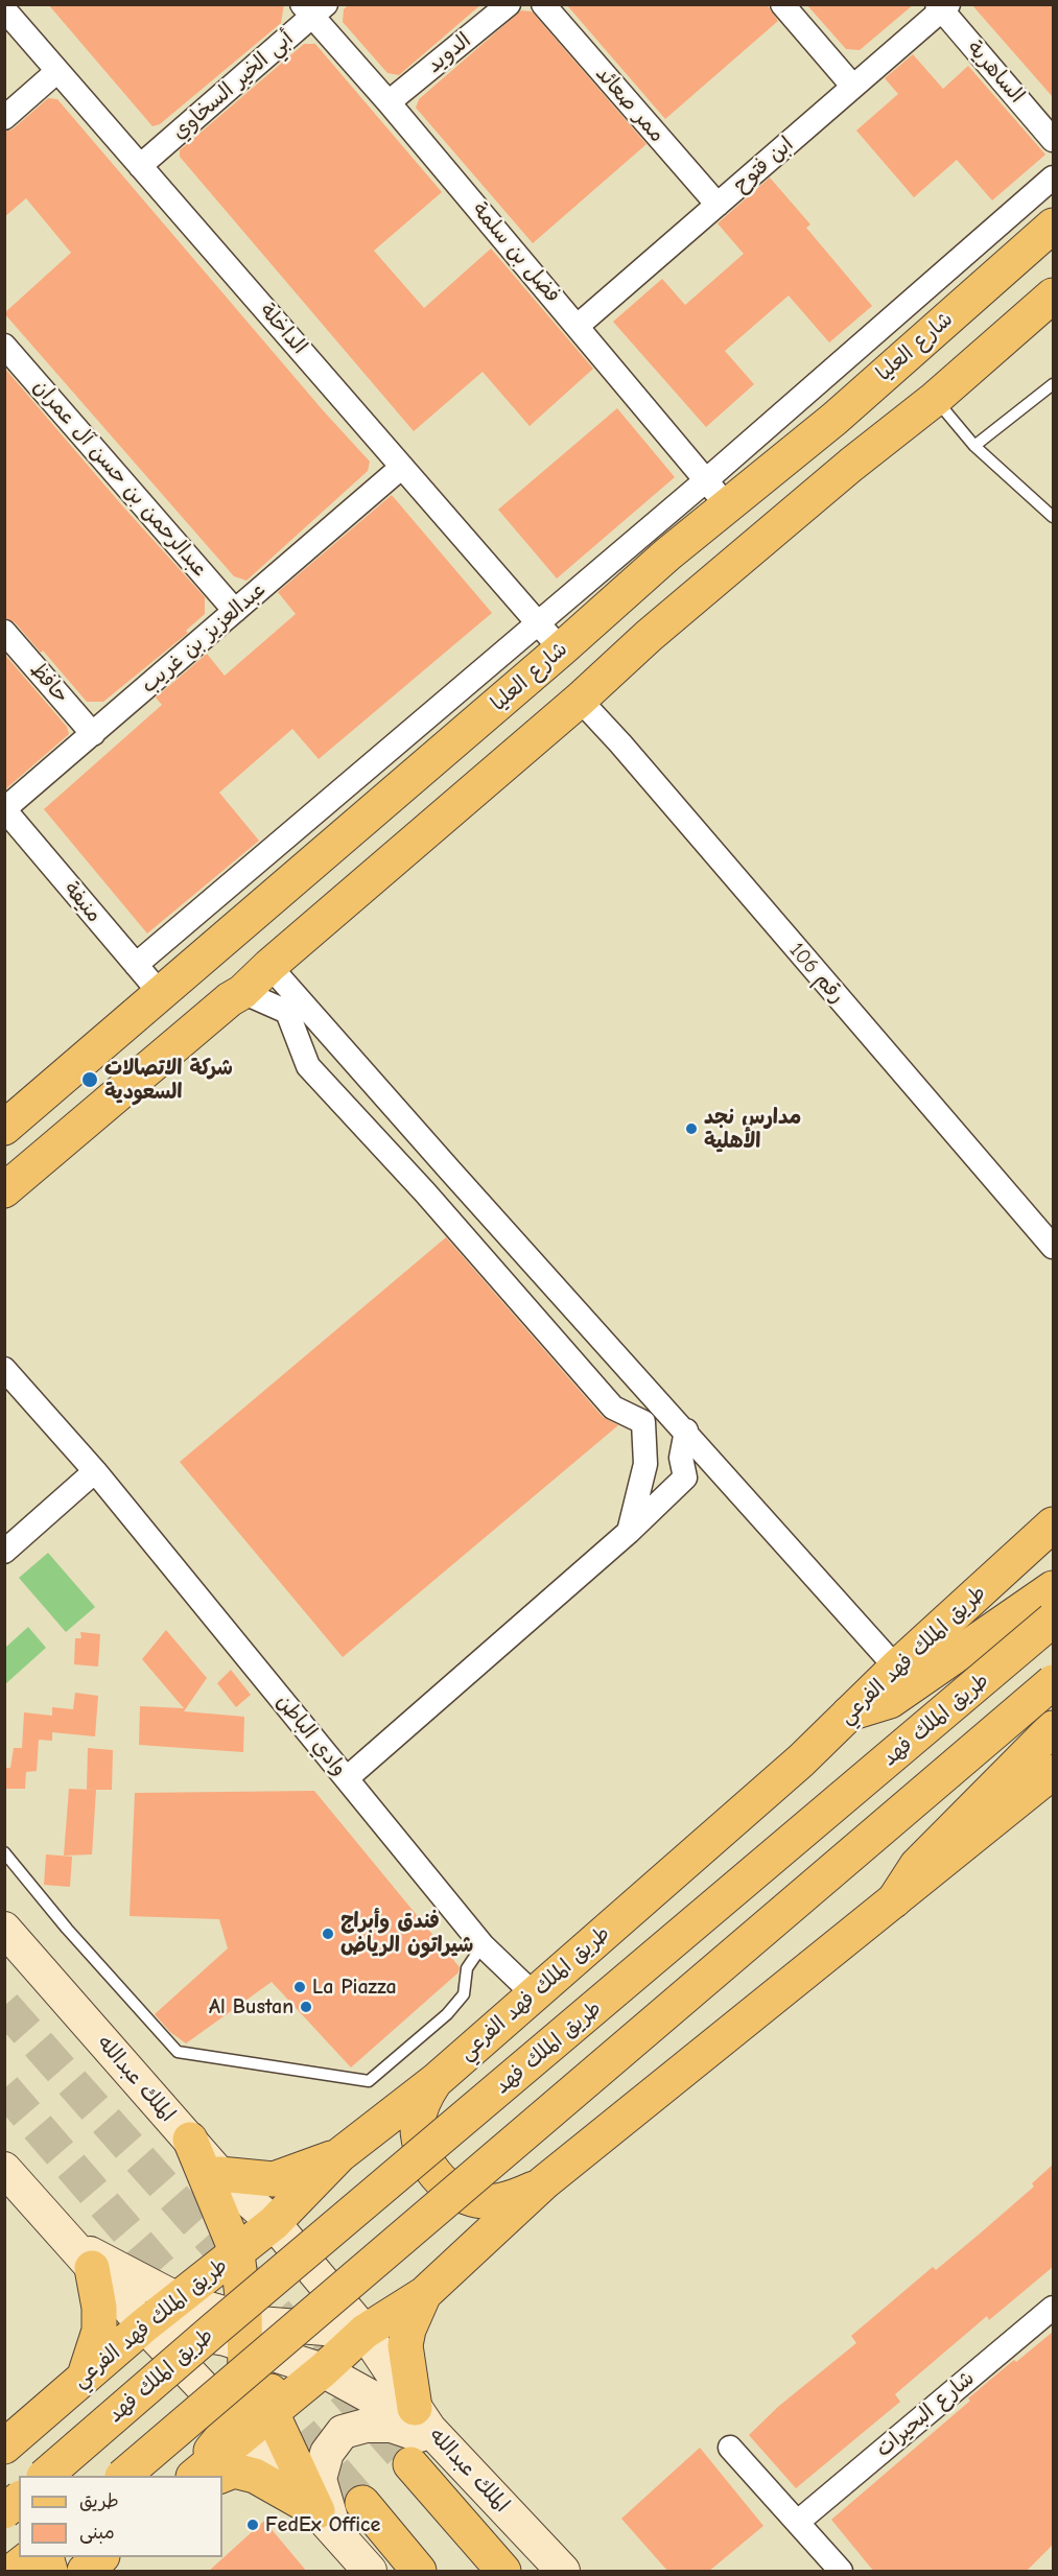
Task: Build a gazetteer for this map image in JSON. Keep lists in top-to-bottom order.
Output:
{
  "streets": {
    "main road": [
      "شارع العليا",
      "طريق الملك فهد الفرعي",
      "طريق الملك فهد",
      "الملك عبدالله"
    ],
    "street": [
      "الدويد",
      "الساهرية",
      "أبي الخير السخاوي",
      "ممر صعائد",
      "ابن فتوح",
      "فضل بن سلمة",
      "الداخلة",
      "عبدالرحمن بن حسن آل عمران",
      "عبدالعزيز بن غريب",
      "حافظ",
      "منيفة",
      "رقم 106",
      "وادي الباطن",
      "شارع البحيرات"
    ]
  },
  "crossings": [
    ["الدويد", "فضل بن سلمة"],
    ["الساهرية", "ابن فتوح"],
    ["أبي الخير السخاوي", "فضل بن سلمة"],
    ["أبي الخير السخاوي", "الداخلة"],
    ["ممر صعائد", "ابن فتوح"],
    ["ابن فتوح", "فضل بن سلمة"],
    ["فضل بن سلمة", "شارع العليا"],
    ["الداخلة", "شارع العليا"],
    ["الداخلة", "عبدالعزيز بن غريب"],
    ["شارع العليا", "منيفة"],
    ["عبدالرحمن بن حسن آل عمران", "عبدالعزيز بن غريب"],
    ["عبدالعزيز بن غريب", "حافظ"],
    ["عبدالعزيز بن غريب", "منيفة"],
    ["طريق الملك فهد الفرعي", "وادي الباطن"],
    ["طريق الملك فهد الفرعي", "الملك عبدالله"]
  ],
  "places": [
    "شركة الاتصالات السعودية",
    "مدارس نجد الأهلية",
    "فندق وأبراج شيراتون الرياض",
    "La Piazza",
    "Al Bustan",
    "FedEx Office"
  ],
  "legend": ["طريق", "مبنى"]
}
